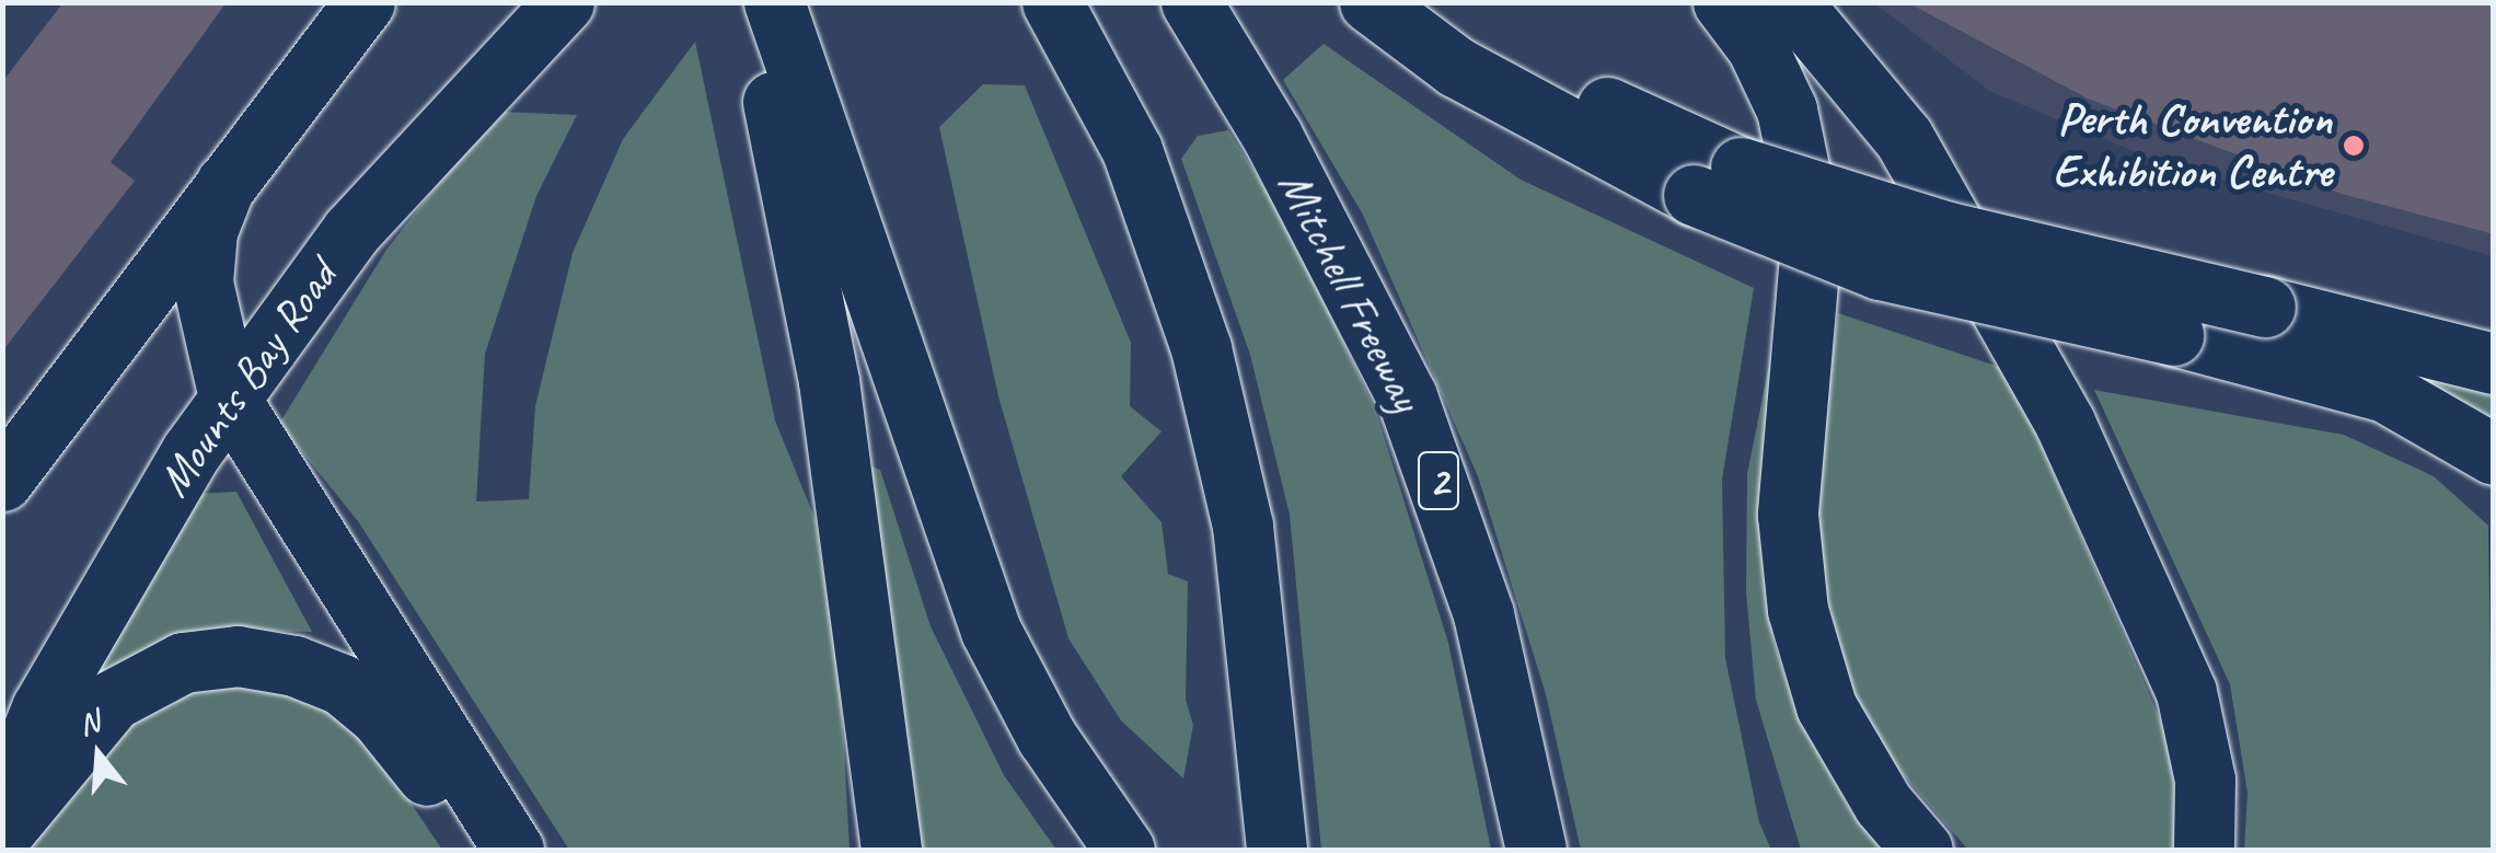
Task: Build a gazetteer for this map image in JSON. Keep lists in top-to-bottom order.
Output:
{
  "streets": {
    "main road": ["Mitchell Freeway", "Mounts Bay Road", "2"]
  },
  "places": ["Perth Convention Exhibition Centre"],
  "north": "top"
}
